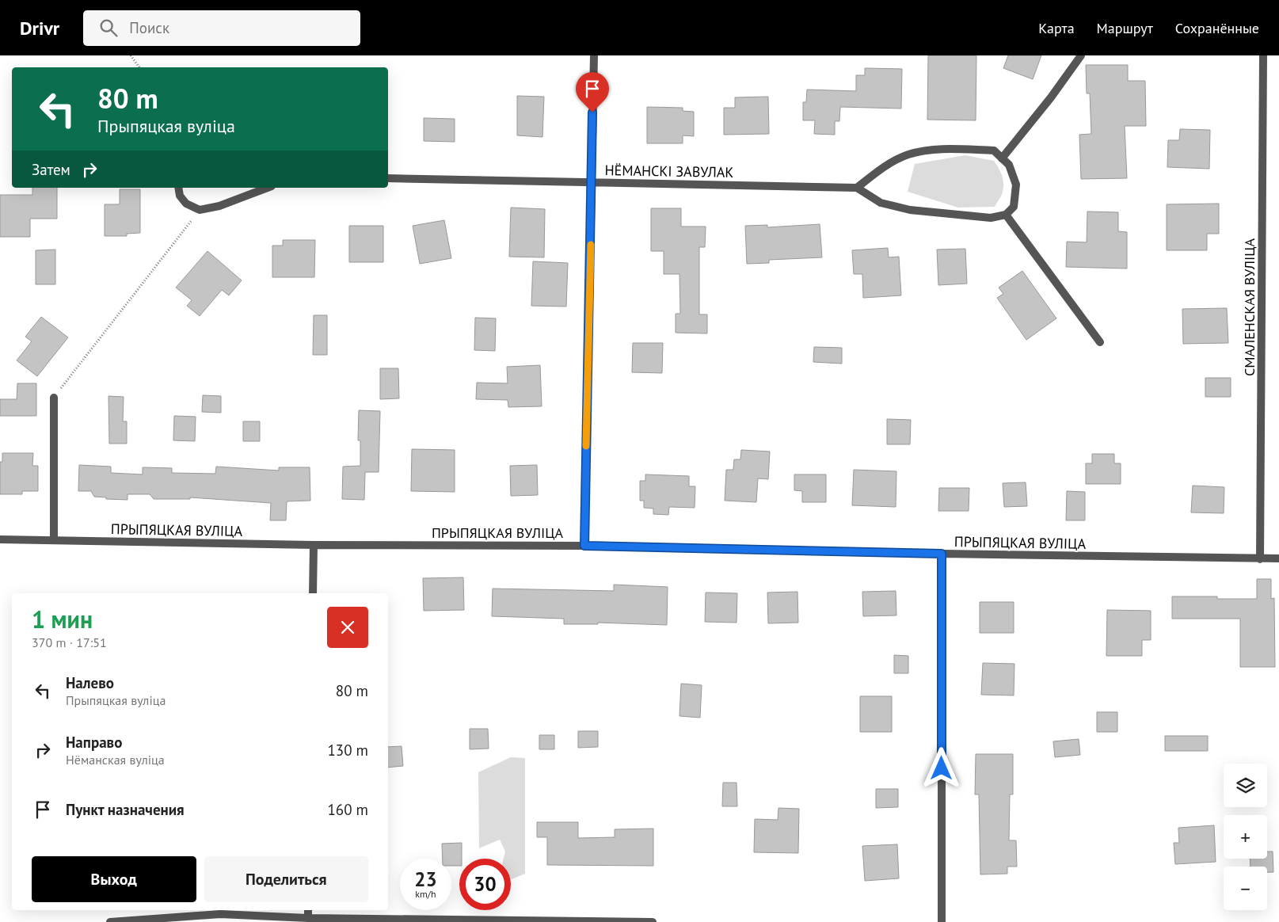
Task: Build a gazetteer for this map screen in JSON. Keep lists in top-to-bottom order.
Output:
{
  "streets": {
    "street": ["НЁМАНСКІ ЗАВУЛАК", "СМАЛЕНСКАЯ ВУЛІЦА", "ПРЫПЯЦКАЯ ВУЛІЦА"]
  },
  "crossings": [
    ["СМАЛЕНСКАЯ ВУЛІЦА", "ПРЫПЯЦКАЯ ВУЛІЦА"]
  ],
  "page": {
    "header": "Drivr",
    "search": "Поиск",
    "nav": ["Карта", "Маршрут", "Сохранённые"],
    "turn": ["80 m", "Прыпяцкая вуліца"],
    "then": "Затем",
    "heading": ["1 мин", "370 m · 17:51"],
    "list": [
      {
        "name": "Налево",
        "note": "Прыпяцкая вуліца",
        "value": "80 m"
      },
      {
        "name": "Направо",
        "note": "Нёманская вуліца",
        "value": "130 m"
      },
      {
        "name": "Пункт назначения",
        "value": "160 m"
      }
    ],
    "map_buttons": ["+", "−"],
    "buttons": ["Выход", "Поделиться"],
    "speed": "23 km/h",
    "limit": "30"
  }
}
